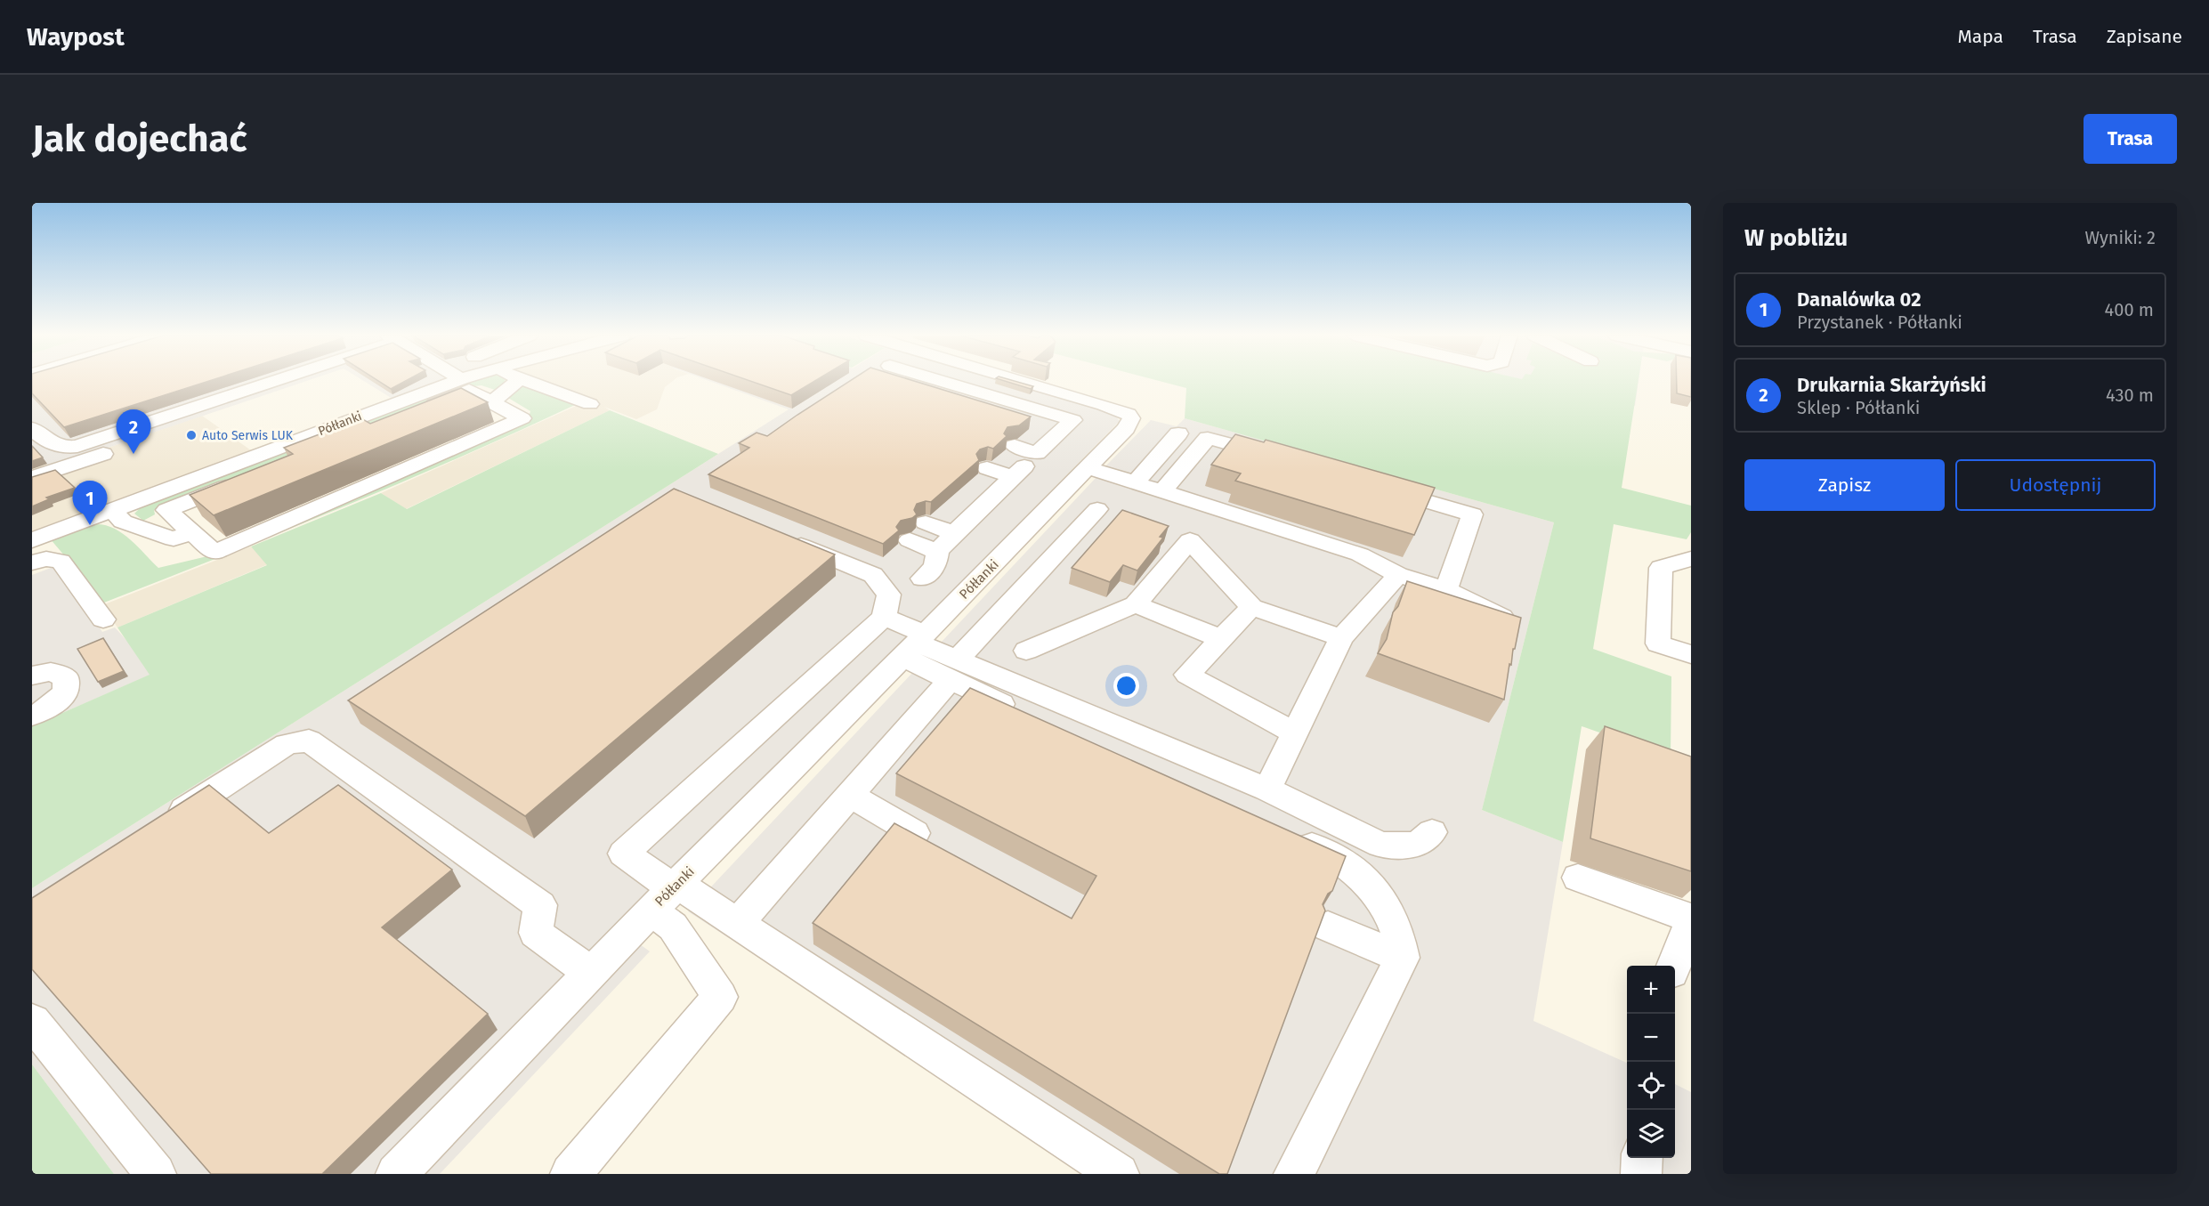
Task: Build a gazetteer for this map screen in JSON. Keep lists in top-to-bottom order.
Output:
{
  "streets": {
    "street": ["Półłanki"]
  },
  "places": ["Auto Serwis LUK"],
  "page": {
    "header": "Waypost",
    "nav": ["Mapa", "Trasa", "Zapisane"],
    "buttons": [
      "Trasa",
      ["Zapisz", "Udostępnij"]
    ],
    "title": "Jak dojechać",
    "heading": ["W pobliżu", "Wyniki: 2"],
    "list": [
      {
        "mark": "1",
        "name": "Danalówka 02",
        "note": "Przystanek · Półłanki",
        "value": "400 m"
      },
      {
        "mark": "2",
        "name": "Drukarnia Skarżyński",
        "note": "Sklep · Półłanki",
        "value": "430 m"
      }
    ],
    "pins": ["2", "1"],
    "map_buttons": ["+", "−"]
  }
}
